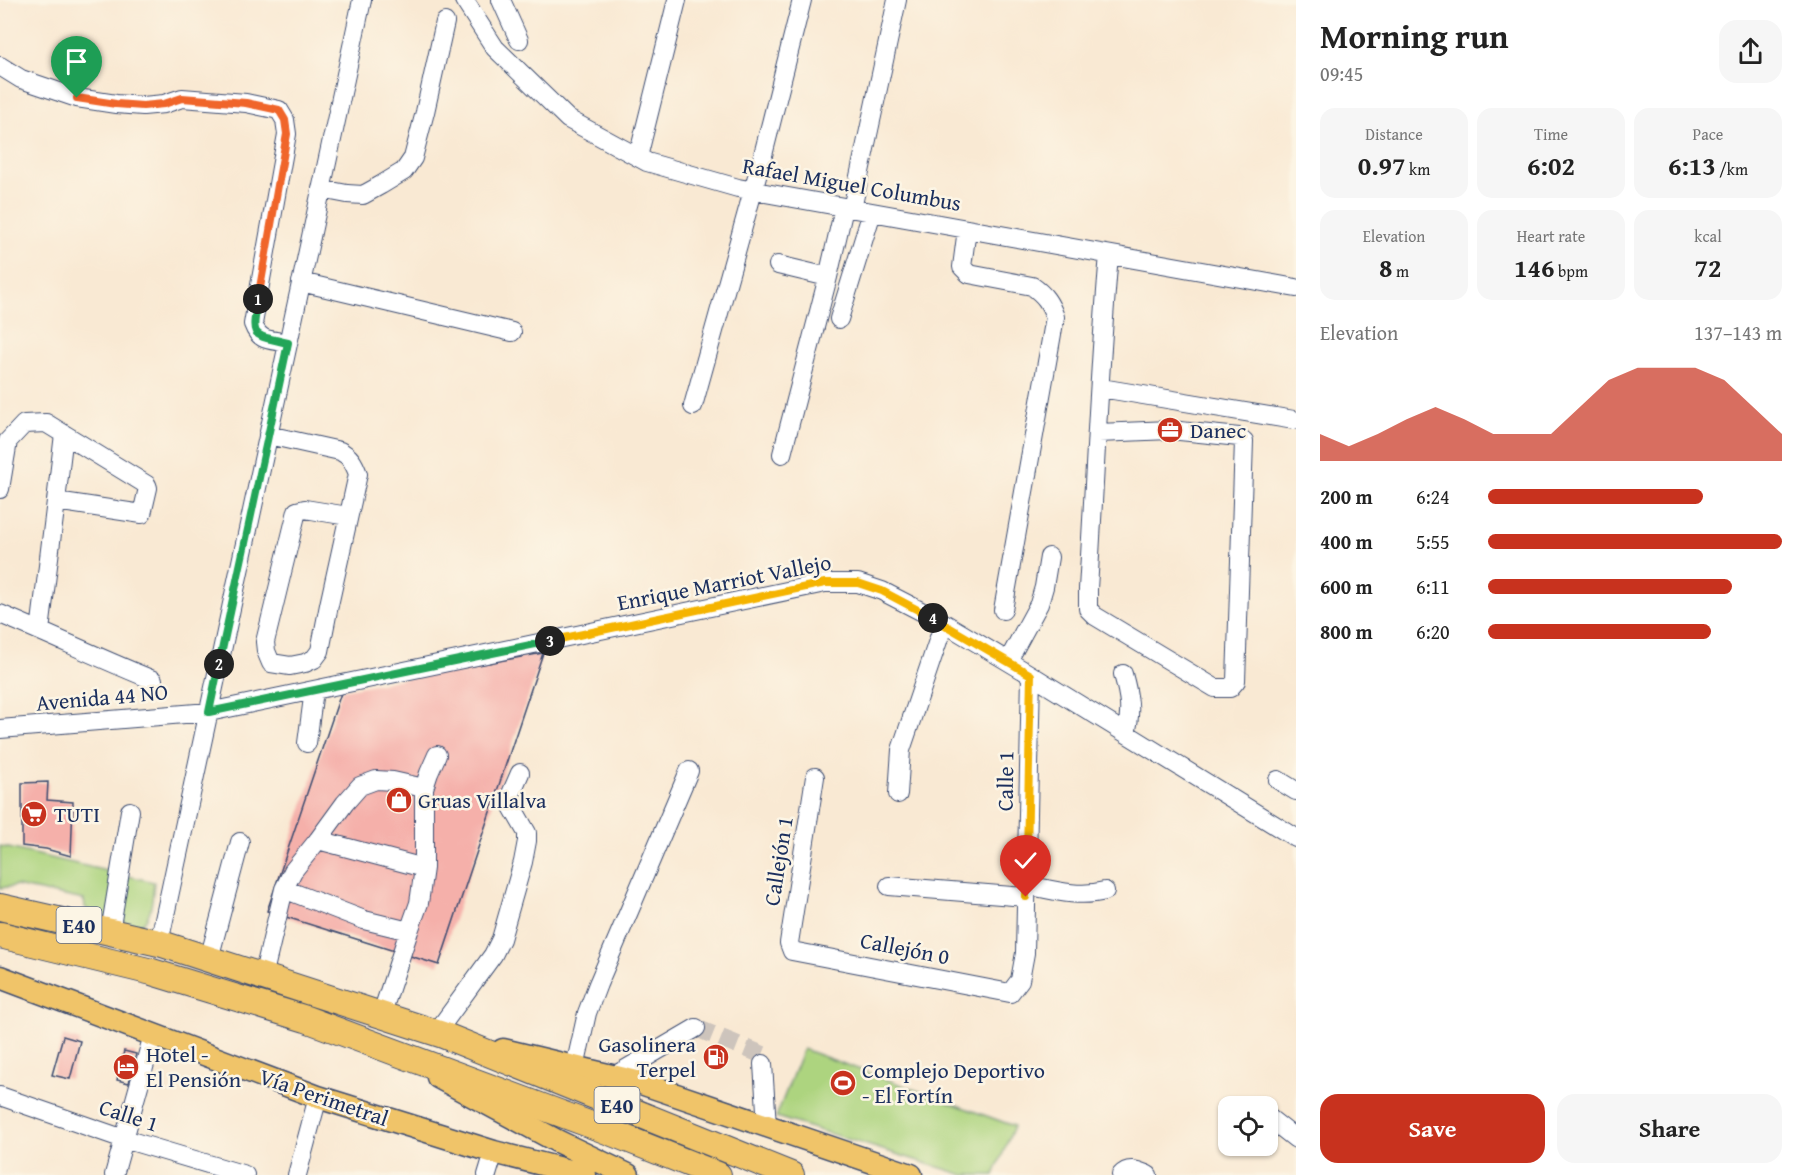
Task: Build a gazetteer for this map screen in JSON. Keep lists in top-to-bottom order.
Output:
{
  "streets": {
    "highway": ["E40"],
    "main road": ["Vía Perimetral"],
    "street": [
      "Rafael Miguel Columbus",
      "Enrique Marriot Vallejo",
      "Avenida 44 NO",
      "Calle 1",
      "Callejón 1",
      "Callejón 0"
    ]
  },
  "crossings": [
    ["Enrique Marriot Vallejo", "Avenida 44 NO"],
    ["Enrique Marriot Vallejo", "Calle 1"],
    ["Calle 1", "Callejón 0"],
    ["Callejón 1", "Callejón 0"]
  ],
  "places": {
    "office": ["Danec"],
    "shop": ["Gruas Villalva"],
    "supermarket": ["TUTI"],
    "fuel station": ["Gasolinera Terpel"],
    "hotel": ["Hotel - El Pensión"],
    "sports": ["Complejo Deportivo - El Fortín"]
  },
  "page": {
    "heading": ["Morning run", "09:45"],
    "stats": [
      ["Distance", "0.97 km"],
      ["Time", "6:02"],
      ["Pace", "6:13 /km"],
      ["Elevation", "8 m"],
      ["Heart rate", "146 bpm"],
      ["kcal", "72"]
    ],
    "pins": [
      "1",
      "4",
      "3",
      "2"
    ],
    "chart": ["Elevation", "137–143 m"],
    "list": [
      {
        "name": "200 m",
        "note": "6:24"
      },
      {
        "name": "400 m",
        "note": "5:55"
      },
      {
        "name": "600 m",
        "note": "6:11"
      },
      {
        "name": "800 m",
        "note": "6:20"
      }
    ],
    "buttons": ["Save", "Share"]
  }
}
